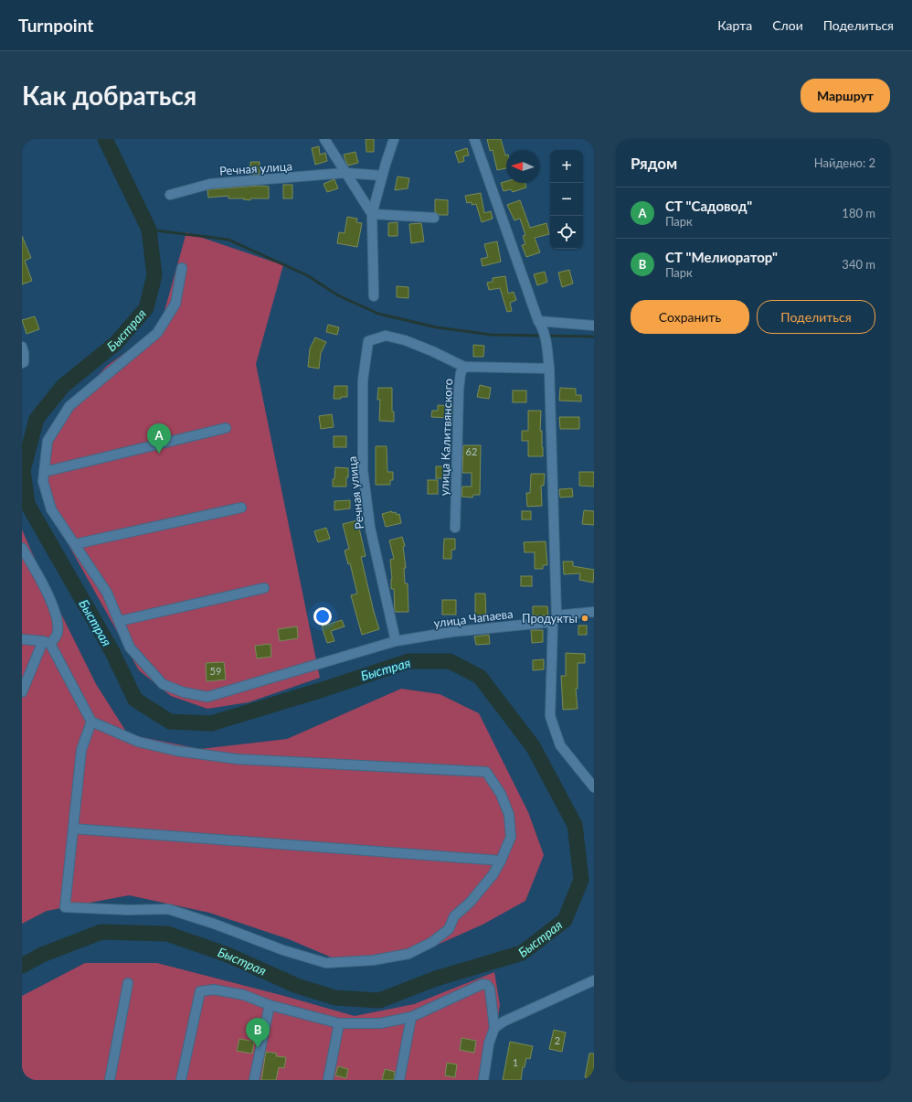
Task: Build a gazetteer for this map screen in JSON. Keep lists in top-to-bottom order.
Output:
{
  "streets": {
    "street": ["Речная улица", "улица Калитвянского", "улица Чапаева"]
  },
  "crossings": [
    ["Речная улица", "улица Калитвянского"],
    ["Речная улица", "улица Чапаева"]
  ],
  "water": ["Быстрая"],
  "places": ["Продукты"],
  "house_numbers": [
    "62",
    "59",
    "2",
    "1"
  ],
  "north": "left",
  "page": {
    "header": "Turnpoint",
    "nav": ["Карта", "Слои", "Поделиться"],
    "buttons": [
      "Маршрут",
      ["Сохранить", "Поделиться"]
    ],
    "title": "Как добраться",
    "heading": ["Рядом", "Найдено: 2"],
    "map_buttons": ["+", "−"],
    "list": [
      {
        "mark": "A",
        "name": "СТ \"Садовод\"",
        "note": "Парк",
        "value": "180 m"
      },
      {
        "mark": "B",
        "name": "СТ \"Мелиоратор\"",
        "note": "Парк",
        "value": "340 m"
      }
    ],
    "pins": ["A", "B"]
  }
}
